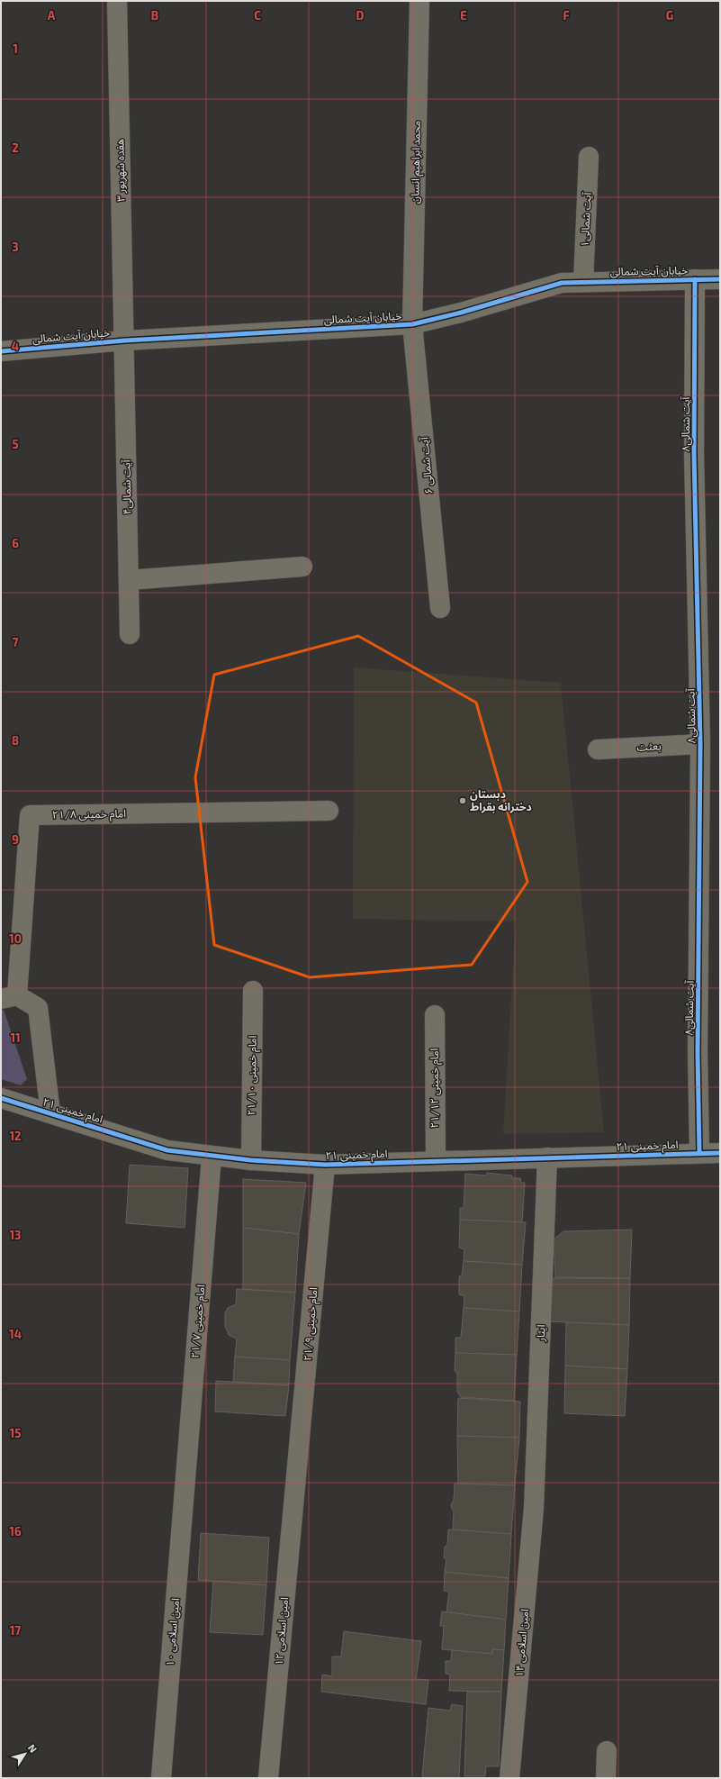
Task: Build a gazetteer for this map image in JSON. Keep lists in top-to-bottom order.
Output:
{
  "streets": {
    "street": [
      "محمد ابراهیم انسان",
      "هفده شهریور ۳",
      "آیت شمالی۱",
      "خیابان آیت شمالی",
      "آیت شمالی۸",
      "آیت شمالی ۶",
      "آیت شمالی۴",
      "بعثت",
      "امام خمینی ۲۱/۸",
      "امام خمینی ۲۱/۱۰",
      "امام خمینی ۲۱/۱۲",
      "امام خمینی ۲۱",
      "امام خمینی ۲۱/۷",
      "امام خمینی ۲۱/۹",
      "ایثار",
      "امین اسلامی ۱۲",
      "امین اسلامی ۱۰",
      "امین اسلامی ۱۴"
    ]
  },
  "crossings": [
    ["محمد ابراهیم انسان", "خیابان آیت شمالی"],
    ["محمد ابراهیم انسان", "آیت شمالی ۶"],
    ["هفده شهریور ۳", "خیابان آیت شمالی"],
    ["هفده شهریور ۳", "آیت شمالی۴"],
    ["آیت شمالی۱", "خیابان آیت شمالی"],
    ["خیابان آیت شمالی", "آیت شمالی۸"],
    ["خیابان آیت شمالی", "آیت شمالی ۶"],
    ["خیابان آیت شمالی", "آیت شمالی۴"],
    ["آیت شمالی۸", "بعثت"],
    ["آیت شمالی۸", "امام خمینی ۲۱"],
    ["امام خمینی ۲۱/۱۰", "امام خمینی ۲۱"],
    ["امام خمینی ۲۱/۱۲", "امام خمینی ۲۱"],
    ["امام خمینی ۲۱", "امام خمینی ۲۱/۷"],
    ["امام خمینی ۲۱", "امام خمینی ۲۱/۹"],
    ["امام خمینی ۲۱", "ایثار"],
    ["امام خمینی ۲۱/۷", "امین اسلامی ۱۰"],
    ["امام خمینی ۲۱/۹", "امین اسلامی ۱۲"],
    ["ایثار", "امین اسلامی ۱۴"]
  ],
  "places": ["دبستان دخترانه بقراط"],
  "north": "top right",
  "grid": {
    "columns": [
      "A",
      "B",
      "C",
      "D",
      "E",
      "F",
      "G"
    ],
    "rows": [
      "1",
      "2",
      "3",
      "4",
      "5",
      "6",
      "7",
      "8",
      "9",
      "10",
      "11",
      "12",
      "13",
      "14",
      "15",
      "16",
      "17"
    ]
  }
}
